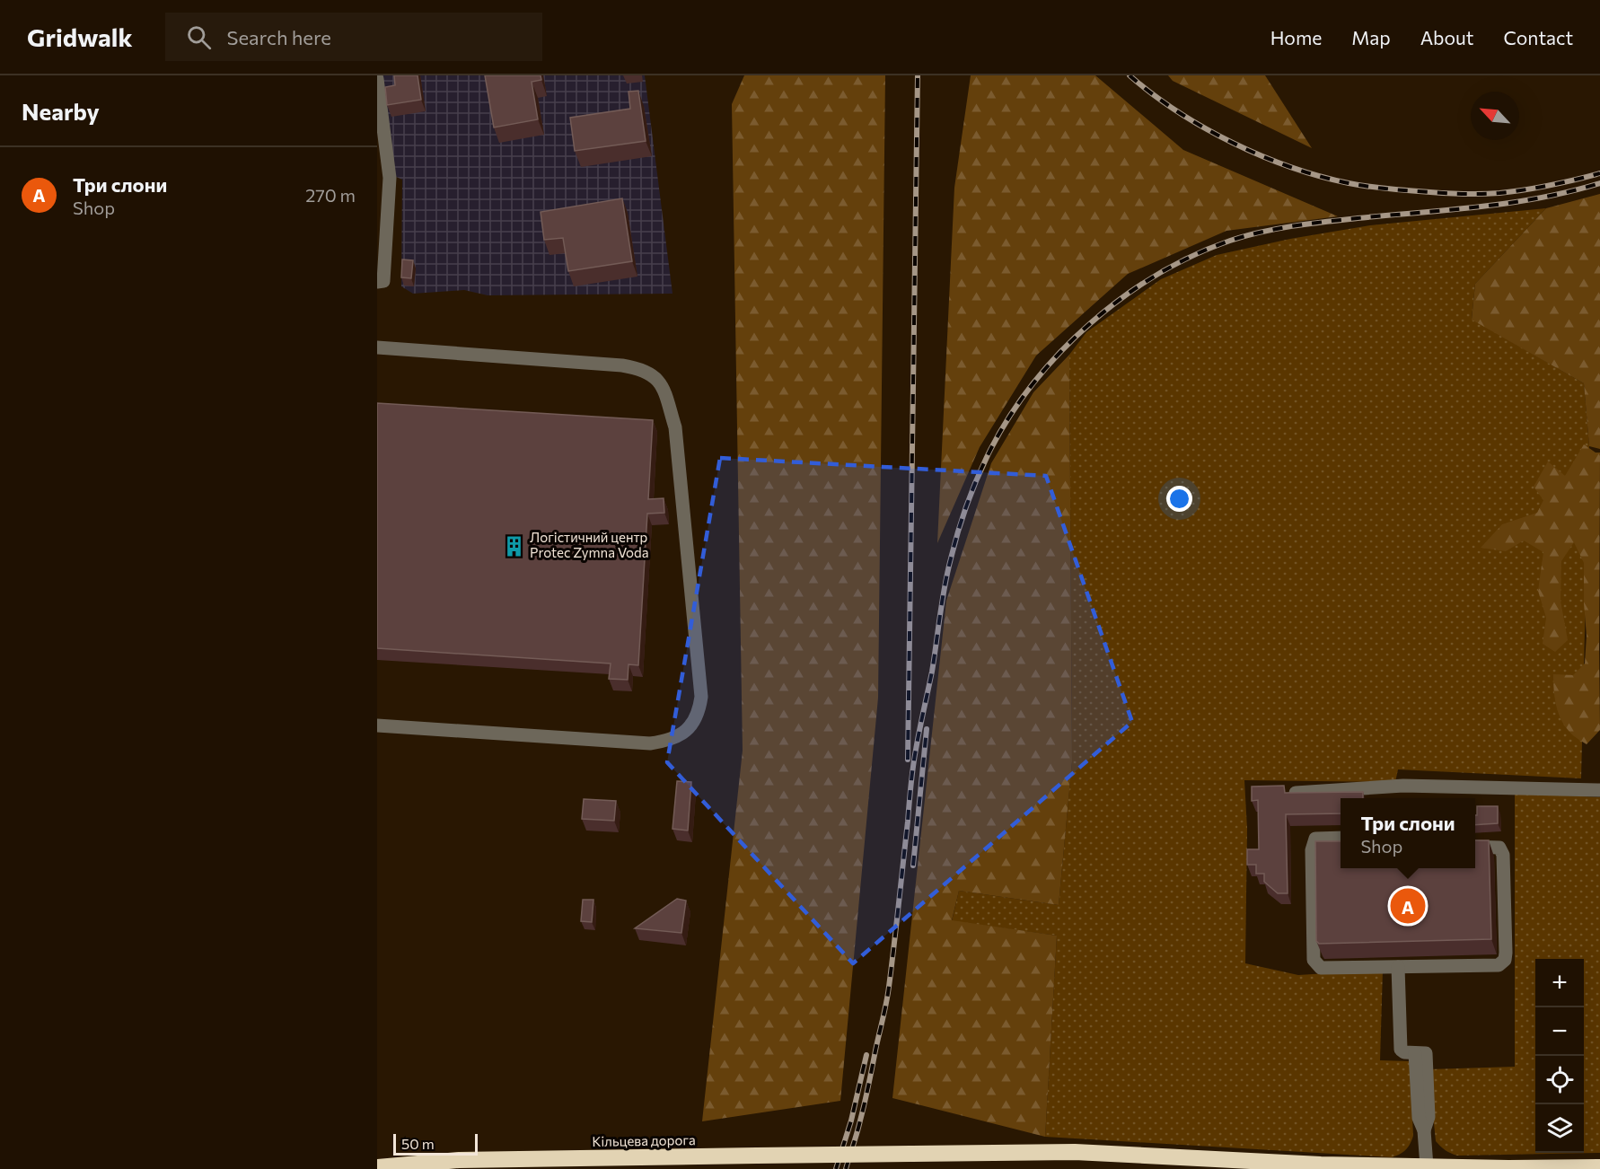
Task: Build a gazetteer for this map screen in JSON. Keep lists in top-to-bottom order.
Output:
{
  "streets": {
    "highway": ["Кільцева дорога"]
  },
  "places": {
    "building": ["Логістичний центр Protec Zymna Voda"]
  },
  "scale_bar": "50 m",
  "north": "top left",
  "page": {
    "header": "Gridwalk",
    "search": "Search here",
    "nav": [
      "Home",
      "Map",
      "About",
      "Contact"
    ],
    "heading": "Nearby",
    "list": [
      {
        "mark": "A",
        "name": "Три слони",
        "note": "Shop",
        "value": "270 m"
      }
    ],
    "popup": ["Три слони", "Shop"],
    "pins": "A",
    "map_buttons": ["+", "−"],
    "scale": "50 m"
  }
}
